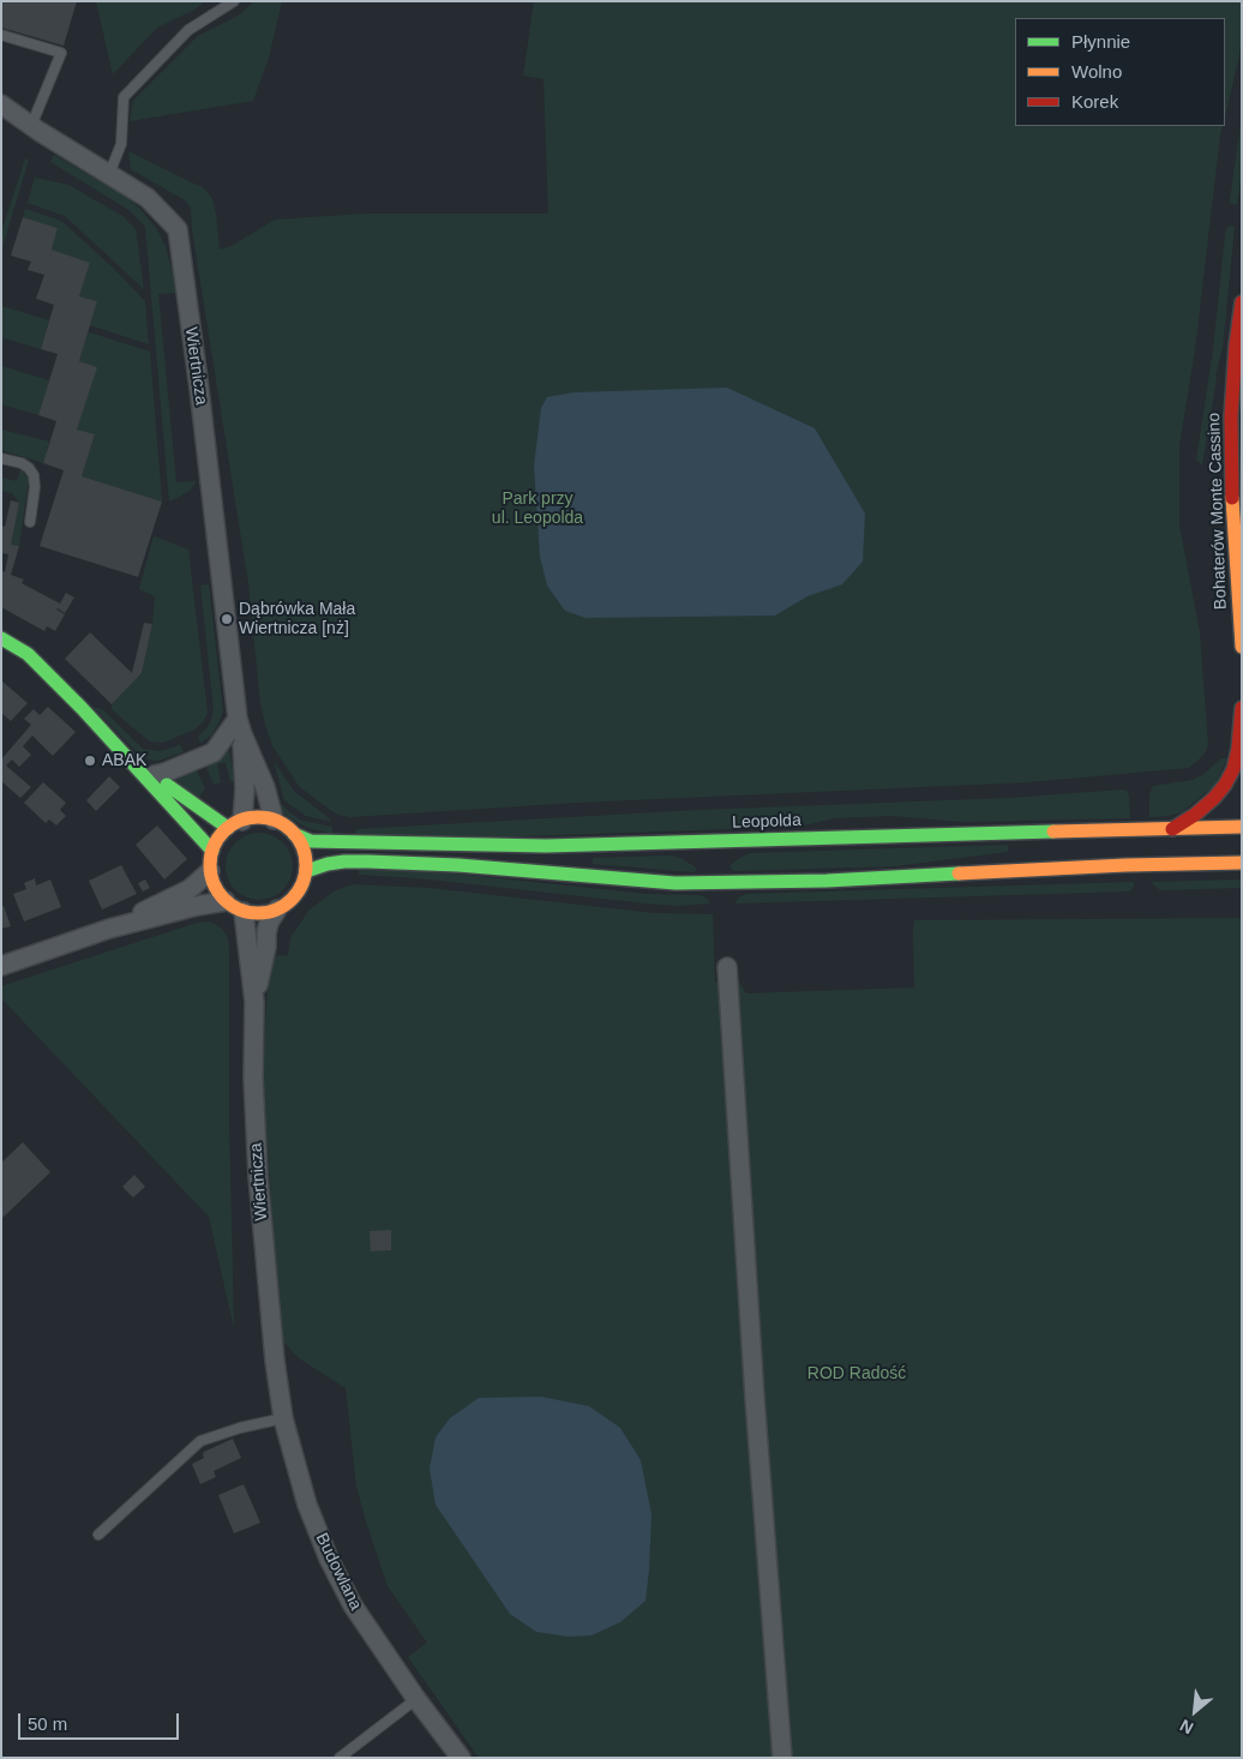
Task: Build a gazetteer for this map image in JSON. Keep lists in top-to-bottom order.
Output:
{
  "streets": {
    "street": [
      "Wiertnicza",
      "Bohaterów Monte Cassino",
      "Leopolda",
      "Budowlana"
    ]
  },
  "crossings": [
    ["Wiertnicza", "Leopolda"],
    ["Wiertnicza", "Budowlana"]
  ],
  "parks": ["Park przy ul. Leopolda", "ROD Radość"],
  "places": ["Dąbrówka Mała Wiertnicza [nż]", "ABAK"],
  "legend": ["Płynnie", "Wolno", "Korek"],
  "scale_bar": "50 m",
  "north": "bottom left"
}
